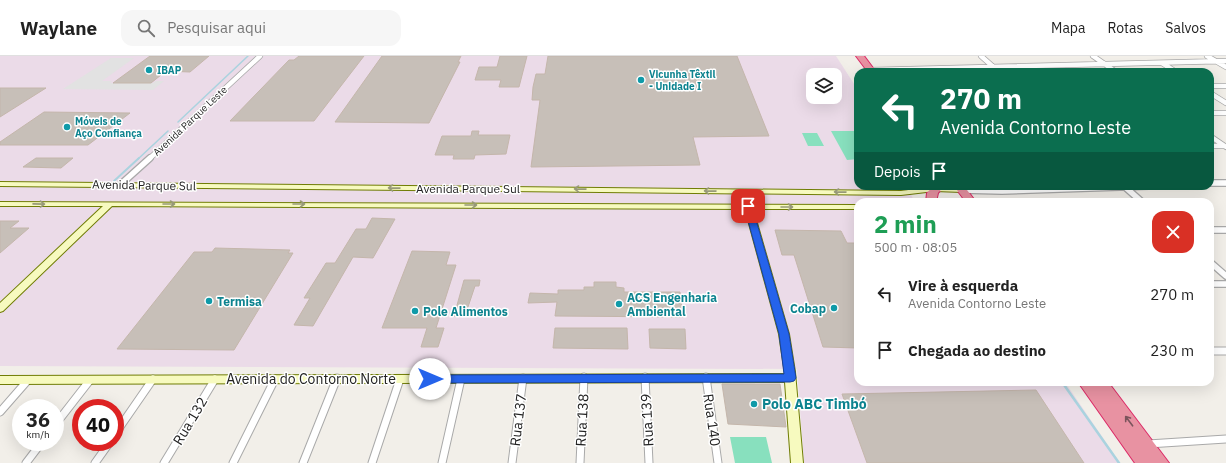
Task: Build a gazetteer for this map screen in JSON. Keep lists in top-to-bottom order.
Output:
{
  "streets": {
    "street": [
      "Avenida Parque Leste",
      "Avenida Parque Sul",
      "Avenida do Contorno Norte",
      "Rua 137",
      "Rua 138",
      "Rua 139",
      "Rua 140",
      "Rua 132"
    ]
  },
  "crossings": [
    ["Avenida Parque Leste", "Avenida Parque Sul"],
    ["Avenida do Contorno Norte", "Rua 137"],
    ["Avenida do Contorno Norte", "Rua 138"],
    ["Avenida do Contorno Norte", "Rua 139"],
    ["Avenida do Contorno Norte", "Rua 140"],
    ["Avenida do Contorno Norte", "Rua 132"]
  ],
  "places": [
    "IBAP",
    "Vicunha Têxtil - Unidade I",
    "Móveis de Aço Confiança",
    "Termisa",
    "ACS Engenharia Ambiental",
    "Cobap",
    "Pole Alimentos",
    "Polo ABC Timbó"
  ],
  "page": {
    "header": "Waylane",
    "search": "Pesquisar aqui",
    "nav": ["Mapa", "Rotas", "Salvos"],
    "turn": ["270 m", "Avenida Contorno Leste"],
    "then": "Depois",
    "heading": ["2 min", "500 m · 08:05"],
    "list": [
      {
        "name": "Vire à esquerda",
        "note": "Avenida Contorno Leste",
        "value": "270 m"
      },
      {
        "name": "Chegada ao destino",
        "value": "230 m"
      }
    ],
    "speed": "36 km/h",
    "limit": "40"
  }
}
